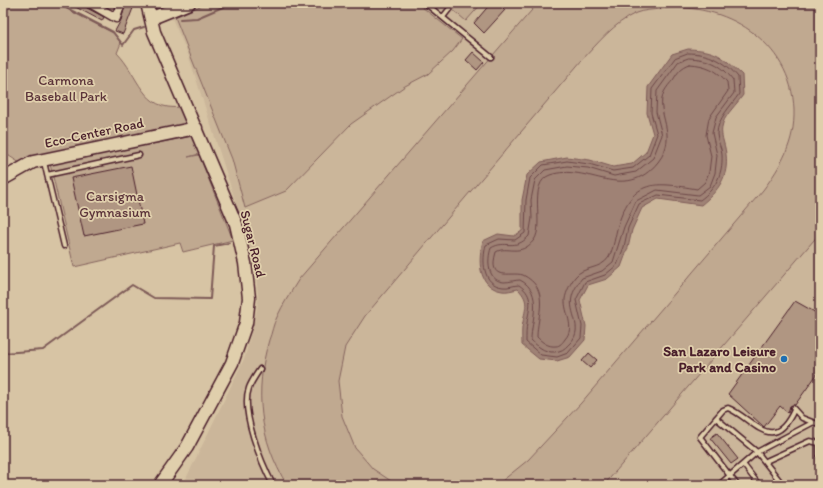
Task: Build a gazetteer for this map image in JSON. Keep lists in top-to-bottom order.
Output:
{
  "streets": {
    "main road": ["Eco-Center Road", "Sugar Road"]
  },
  "crossings": [
    ["Eco-Center Road", "Sugar Road"]
  ],
  "parks": ["Carmona Baseball Park", "Carsigma Gymnasium"],
  "places": ["San Lazaro Leisure Park and Casino"]
}
